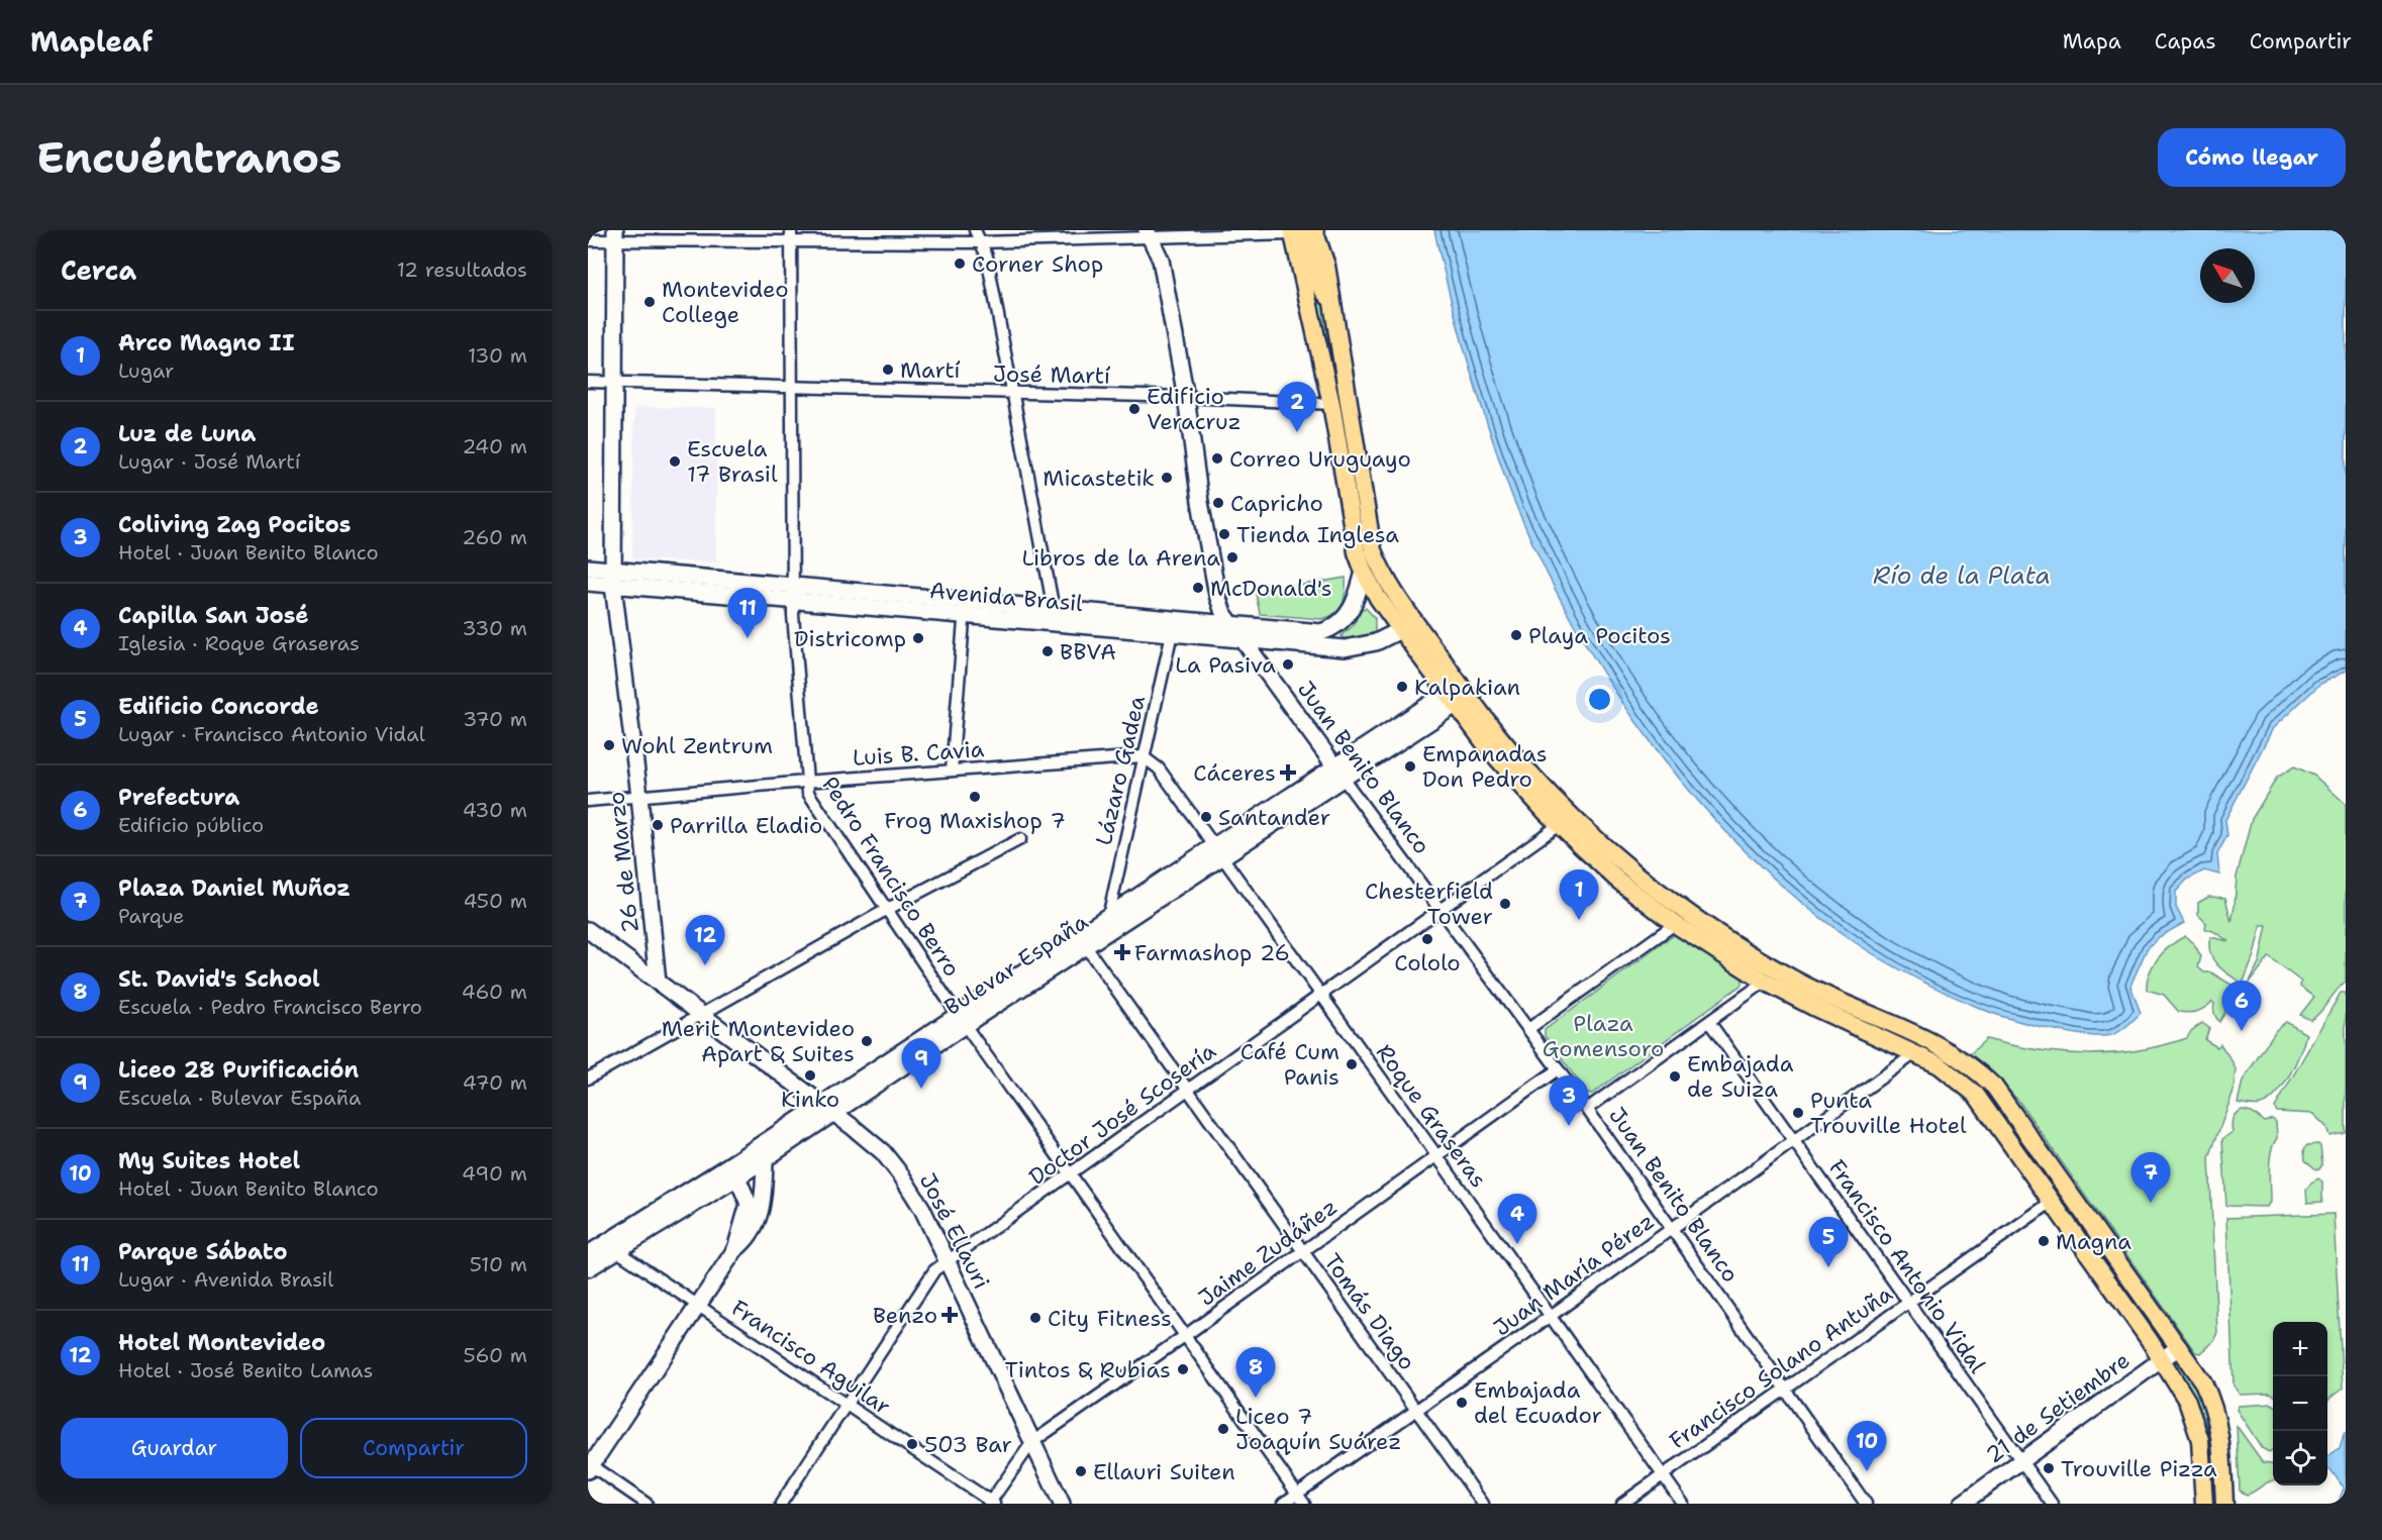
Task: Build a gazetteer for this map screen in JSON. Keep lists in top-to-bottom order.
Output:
{
  "streets": {
    "street": [
      "José Martí",
      "Avenida Brasil",
      "Luis B. Cavia",
      "Juan Benito Blanco",
      "Lázaro Gadea",
      "26 de Marzo",
      "Pedro Francisco Berro",
      "Bulevar España",
      "Doctor José Scosería",
      "Roque Graseras",
      "José Ellauri",
      "Jaime Zudáñez",
      "Francisco Antonio Vidal",
      "Juan María Pérez",
      "Tomás Diago",
      "Francisco Aguilar",
      "Francisco Solano Antuña",
      "21 de Setiembre"
    ]
  },
  "crossings": [
    ["José Martí", "Juan Benito Blanco"],
    ["José Martí", "26 de Marzo"],
    ["José Martí", "Pedro Francisco Berro"],
    ["Avenida Brasil", "Juan Benito Blanco"],
    ["Avenida Brasil", "Lázaro Gadea"],
    ["Avenida Brasil", "26 de Marzo"],
    ["Avenida Brasil", "Pedro Francisco Berro"],
    ["Luis B. Cavia", "Lázaro Gadea"],
    ["Luis B. Cavia", "26 de Marzo"],
    ["Luis B. Cavia", "Pedro Francisco Berro"],
    ["Luis B. Cavia", "Roque Graseras"],
    ["Juan Benito Blanco", "Bulevar España"],
    ["Juan Benito Blanco", "Doctor José Scosería"],
    ["Juan Benito Blanco", "Jaime Zudáñez"],
    ["Juan Benito Blanco", "Juan María Pérez"],
    ["Juan Benito Blanco", "Francisco Solano Antuña"],
    ["Lázaro Gadea", "Bulevar España"],
    ["Lázaro Gadea", "Roque Graseras"],
    ["26 de Marzo", "José Ellauri"],
    ["Pedro Francisco Berro", "Bulevar España"],
    ["Pedro Francisco Berro", "Doctor José Scosería"],
    ["Pedro Francisco Berro", "Jaime Zudáñez"],
    ["Pedro Francisco Berro", "Juan María Pérez"],
    ["Bulevar España", "Roque Graseras"],
    ["Bulevar España", "José Ellauri"],
    ["Bulevar España", "Tomás Diago"],
    ["Bulevar España", "Francisco Aguilar"],
    ["Doctor José Scosería", "Roque Graseras"],
    ["Doctor José Scosería", "José Ellauri"],
    ["Doctor José Scosería", "Tomás Diago"],
    ["Doctor José Scosería", "Francisco Aguilar"],
    ["Roque Graseras", "Jaime Zudáñez"],
    ["Roque Graseras", "Juan María Pérez"],
    ["Roque Graseras", "Francisco Solano Antuña"],
    ["José Ellauri", "Jaime Zudáñez"],
    ["Jaime Zudáñez", "Tomás Diago"],
    ["Jaime Zudáñez", "Francisco Aguilar"],
    ["Francisco Antonio Vidal", "Juan María Pérez"],
    ["Francisco Antonio Vidal", "Francisco Solano Antuña"],
    ["Francisco Antonio Vidal", "21 de Setiembre"],
    ["Juan María Pérez", "Tomás Diago"]
  ],
  "water": ["Río de la Plata"],
  "parks": ["Plaza Gomensoro"],
  "places": {
    "other": [
      "Corner Shop",
      "Montevideo College",
      "Martí",
      "Edificio Veracruz",
      "Correo Uruguayo",
      "Escuela 17 Brasil",
      "Micastetik",
      "Capricho",
      "Tienda Inglesa",
      "Libros de la Arena",
      "McDonald's",
      "Playa Pocitos",
      "Districomp",
      "BBVA",
      "La Pasiva",
      "Kalpakian",
      "Wohl Zentrum",
      "Empanadas Don Pedro",
      "Frog Maxishop 7",
      "Santander",
      "Parrilla Eladio",
      "Chesterfield Tower",
      "Cololo",
      "Merit Montevideo Apart & Suites",
      "Café Cum Panis",
      "Kinko",
      "Embajada de Suiza",
      "Punta Trouville Hotel",
      "Magna",
      "City Fitness",
      "Tintos & Rubias",
      "Embajada del Ecuador",
      "Liceo 7 Joaquín Suárez",
      "503 Bar",
      "Trouville Pizza",
      "Ellauri Suiten"
    ],
    "health": ["Cáceres", "Farmashop 26", "Benzo"]
  },
  "north": "top left",
  "page": {
    "header": "Mapleaf",
    "nav": ["Mapa", "Capas", "Compartir"],
    "buttons": [
      "Cómo llegar",
      ["Guardar", "Compartir"]
    ],
    "title": "Encuéntranos",
    "heading": ["Cerca", "12 resultados"],
    "list": [
      {
        "mark": "1",
        "name": "Arco Magno II",
        "note": "Lugar",
        "value": "130 m"
      },
      {
        "mark": "2",
        "name": "Luz de Luna",
        "note": "Lugar · José Martí",
        "value": "240 m"
      },
      {
        "mark": "3",
        "name": "Coliving Zag Pocitos",
        "note": "Hotel · Juan Benito Blanco",
        "value": "260 m"
      },
      {
        "mark": "4",
        "name": "Capilla San José",
        "note": "Iglesia · Roque Graseras",
        "value": "330 m"
      },
      {
        "mark": "5",
        "name": "Edificio Concorde",
        "note": "Lugar · Francisco Antonio Vidal",
        "value": "370 m"
      },
      {
        "mark": "6",
        "name": "Prefectura",
        "note": "Edificio público",
        "value": "430 m"
      },
      {
        "mark": "7",
        "name": "Plaza Daniel Muñoz",
        "note": "Parque",
        "value": "450 m"
      },
      {
        "mark": "8",
        "name": "St. David's School",
        "note": "Escuela · Pedro Francisco Berro",
        "value": "460 m"
      },
      {
        "mark": "9",
        "name": "Liceo 28 Purificación",
        "note": "Escuela · Bulevar España",
        "value": "470 m"
      },
      {
        "mark": "10",
        "name": "My Suites Hotel",
        "note": "Hotel · Juan Benito Blanco",
        "value": "490 m"
      },
      {
        "mark": "11",
        "name": "Parque Sábato",
        "note": "Lugar · Avenida Brasil",
        "value": "510 m"
      },
      {
        "mark": "12",
        "name": "Hotel Montevideo",
        "note": "Hotel · José Benito Lamas",
        "value": "560 m"
      }
    ],
    "pins": [
      "2",
      "11",
      "1",
      "12",
      "6",
      "9",
      "3",
      "7",
      "4",
      "5",
      "8",
      "10"
    ],
    "map_buttons": ["+", "−"]
  }
}
